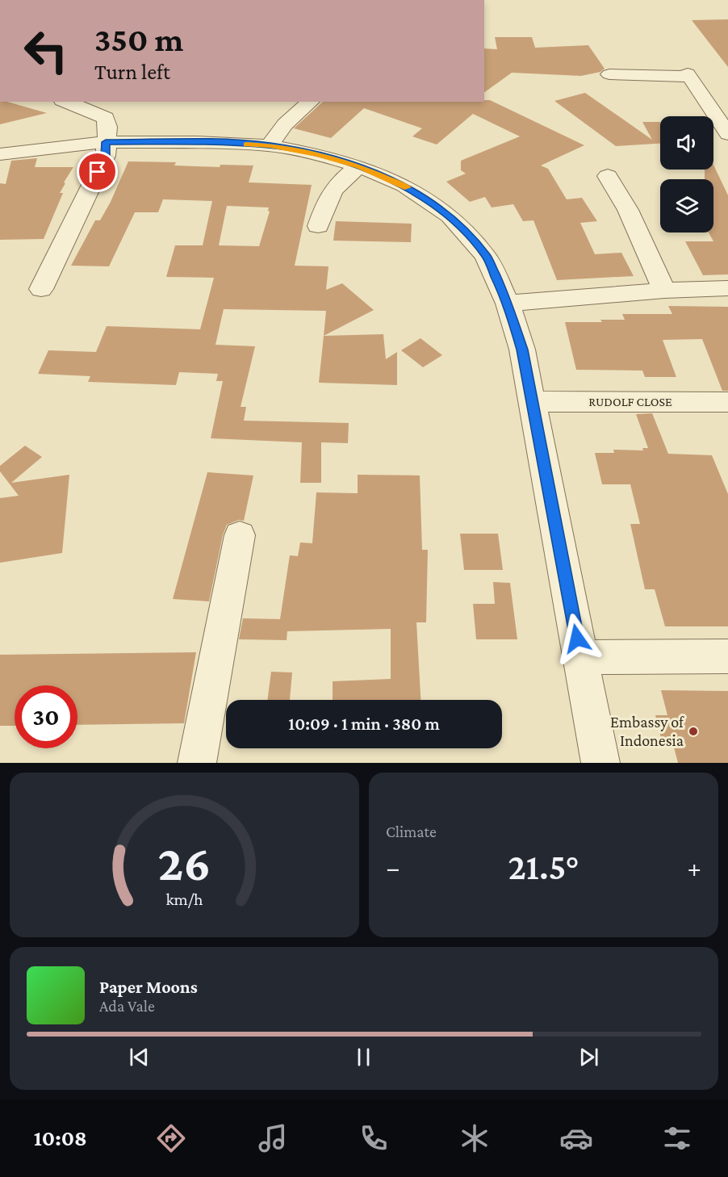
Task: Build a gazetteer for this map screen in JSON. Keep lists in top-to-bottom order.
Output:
{
  "streets": {
    "street": ["RUDOLF CLOSE"]
  },
  "places": ["Embassy of Indonesia"],
  "page": {
    "turn": ["350 m", "Turn left"],
    "limit": "30",
    "trip": "10:09 · 1 min · 380 m",
    "tile": "Climate",
    "heat": ["−", "21.5°", "+"],
    "song": ["Paper Moons", "Ada Vale"],
    "tabs": "10:08",
    "gauge": ["26", "km/h"]
  }
}
